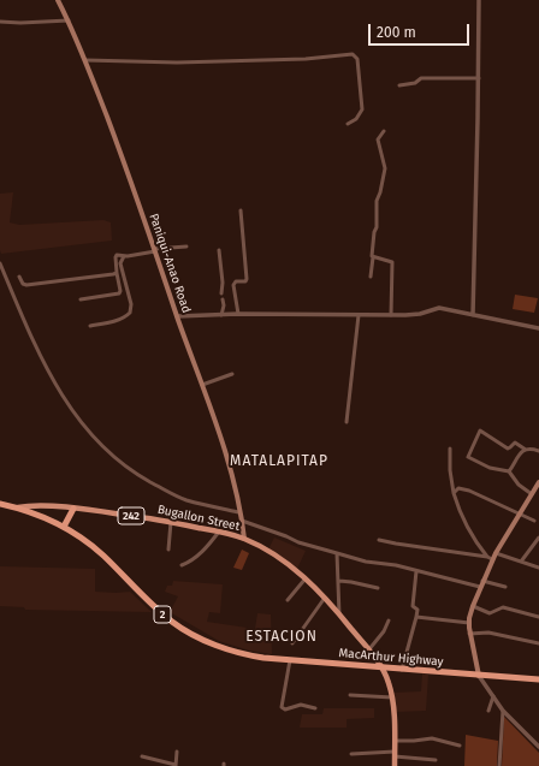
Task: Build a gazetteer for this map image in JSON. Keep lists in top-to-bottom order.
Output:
{
  "streets": {
    "highway": ["2", "MacArthur Highway"],
    "main road": ["Paniqui-Anao Road", "242", "Bugallon Street"]
  },
  "crossings": [
    ["Paniqui-Anao Road", "Bugallon Street"],
    ["242", "Bugallon Street"],
    ["242", "MacArthur Highway"],
    ["Bugallon Street", "MacArthur Highway"]
  ],
  "districts": ["MATALAPITAP", "ESTACION"],
  "scale_bar": "200 m"
}
